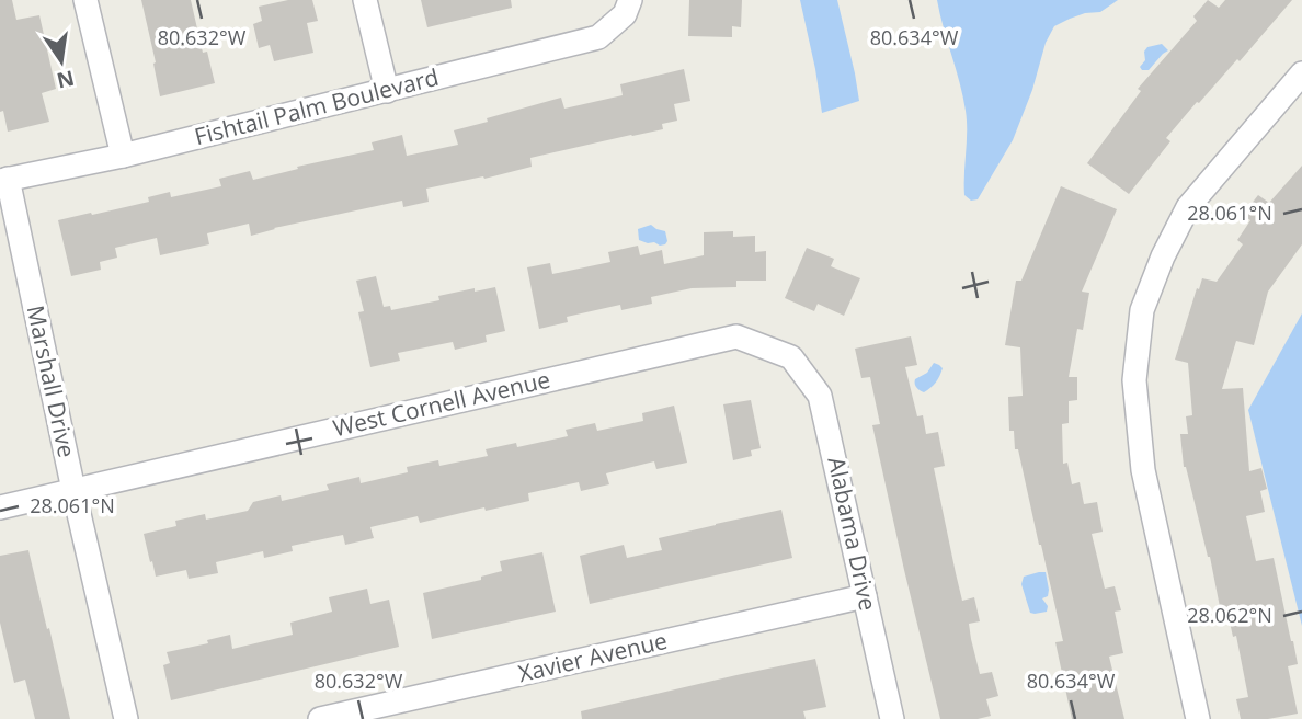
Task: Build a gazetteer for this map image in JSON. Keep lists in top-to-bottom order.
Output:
{
  "streets": {
    "street": [
      "Fishtail Palm Boulevard",
      "Marshall Drive",
      "West Cornell Avenue",
      "Alabama Drive",
      "Xavier Avenue"
    ]
  },
  "crossings": [
    ["Fishtail Palm Boulevard", "Marshall Drive"],
    ["Marshall Drive", "West Cornell Avenue"],
    ["West Cornell Avenue", "Alabama Drive"],
    ["Alabama Drive", "Xavier Avenue"]
  ],
  "north": "bottom",
  "coordinates": [
    "80.632°W",
    "80.634°W",
    "28.061°N",
    "28.062°N"
  ]
}
